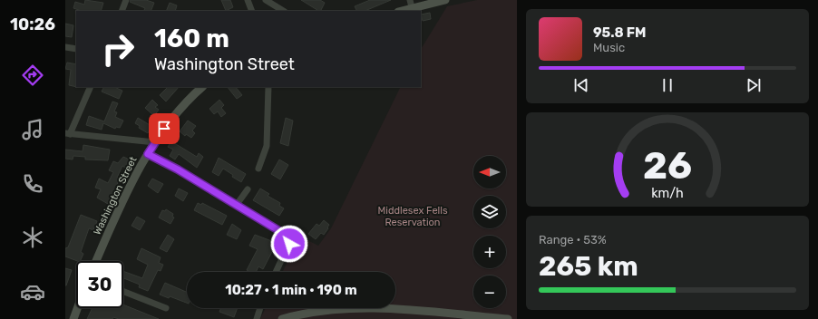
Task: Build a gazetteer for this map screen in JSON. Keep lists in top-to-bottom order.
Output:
{
  "streets": {
    "main road": ["Washington Street"]
  },
  "parks": ["Middlesex Fells Reservation"],
  "north": "left",
  "page": {
    "tabs": "10:26",
    "turn": ["160 m", "Washington Street"],
    "song": ["95.8 FM", "Music"],
    "map_buttons": ["+", "−"],
    "tile": ["Range · 53%", "265 km"],
    "limit": "30",
    "trip": "10:27 · 1 min · 190 m",
    "gauge": ["26", "km/h"]
  }
}
